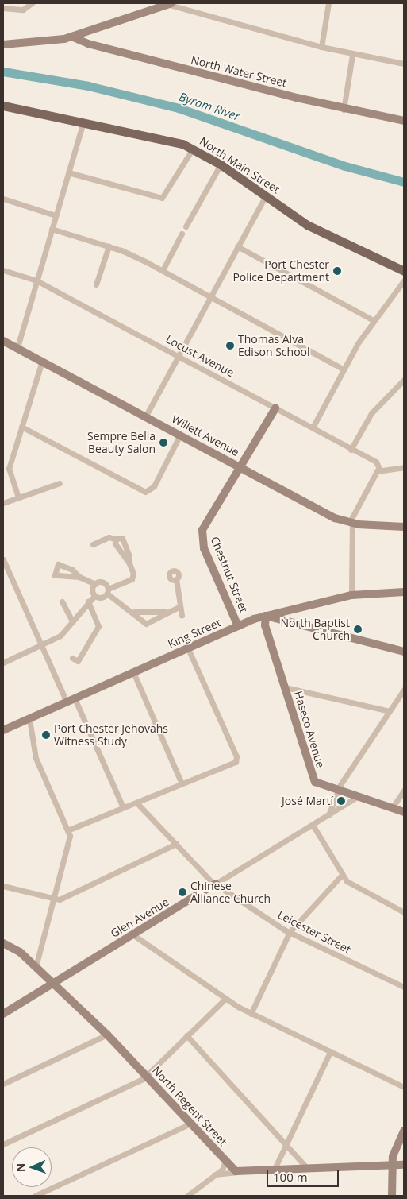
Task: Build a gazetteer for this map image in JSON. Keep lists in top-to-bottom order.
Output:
{
  "streets": {
    "main road": ["North Main Street"],
    "street": [
      "North Water Street",
      "Locust Avenue",
      "Willett Avenue",
      "Chestnut Street",
      "King Street",
      "Haseco Avenue",
      "Glen Avenue",
      "Leicester Street",
      "North Regent Street"
    ]
  },
  "crossings": [
    ["Locust Avenue", "Chestnut Street"],
    ["Willett Avenue", "Chestnut Street"],
    ["Chestnut Street", "King Street"],
    ["King Street", "Haseco Avenue"],
    ["Haseco Avenue", "Glen Avenue"],
    ["Glen Avenue", "Leicester Street"],
    ["Glen Avenue", "North Regent Street"]
  ],
  "water": ["Byram River"],
  "places": [
    "Port Chester Police Department",
    "Thomas Alva Edison School",
    "Sempre Bella Beauty Salon",
    "North Baptist Church",
    "Port Chester Jehovahs Witness Study",
    "José Martí",
    "Chinese Alliance Church"
  ],
  "scale_bar": "100 m",
  "north": "left"
}
